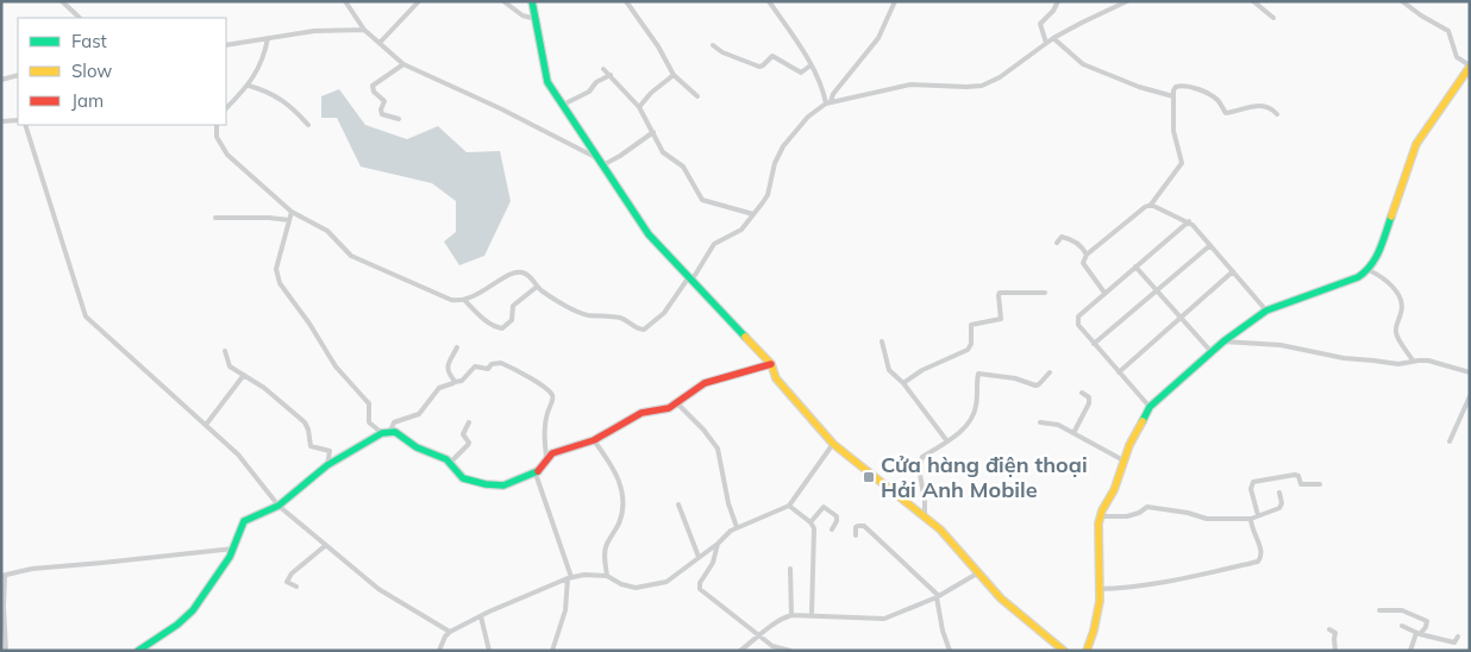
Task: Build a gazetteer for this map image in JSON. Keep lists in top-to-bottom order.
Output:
{
  "places": {
    "transit": ["Cửa hàng điện thoại Hải Anh Mobile"]
  },
  "legend": ["Fast", "Slow", "Jam"]
}
